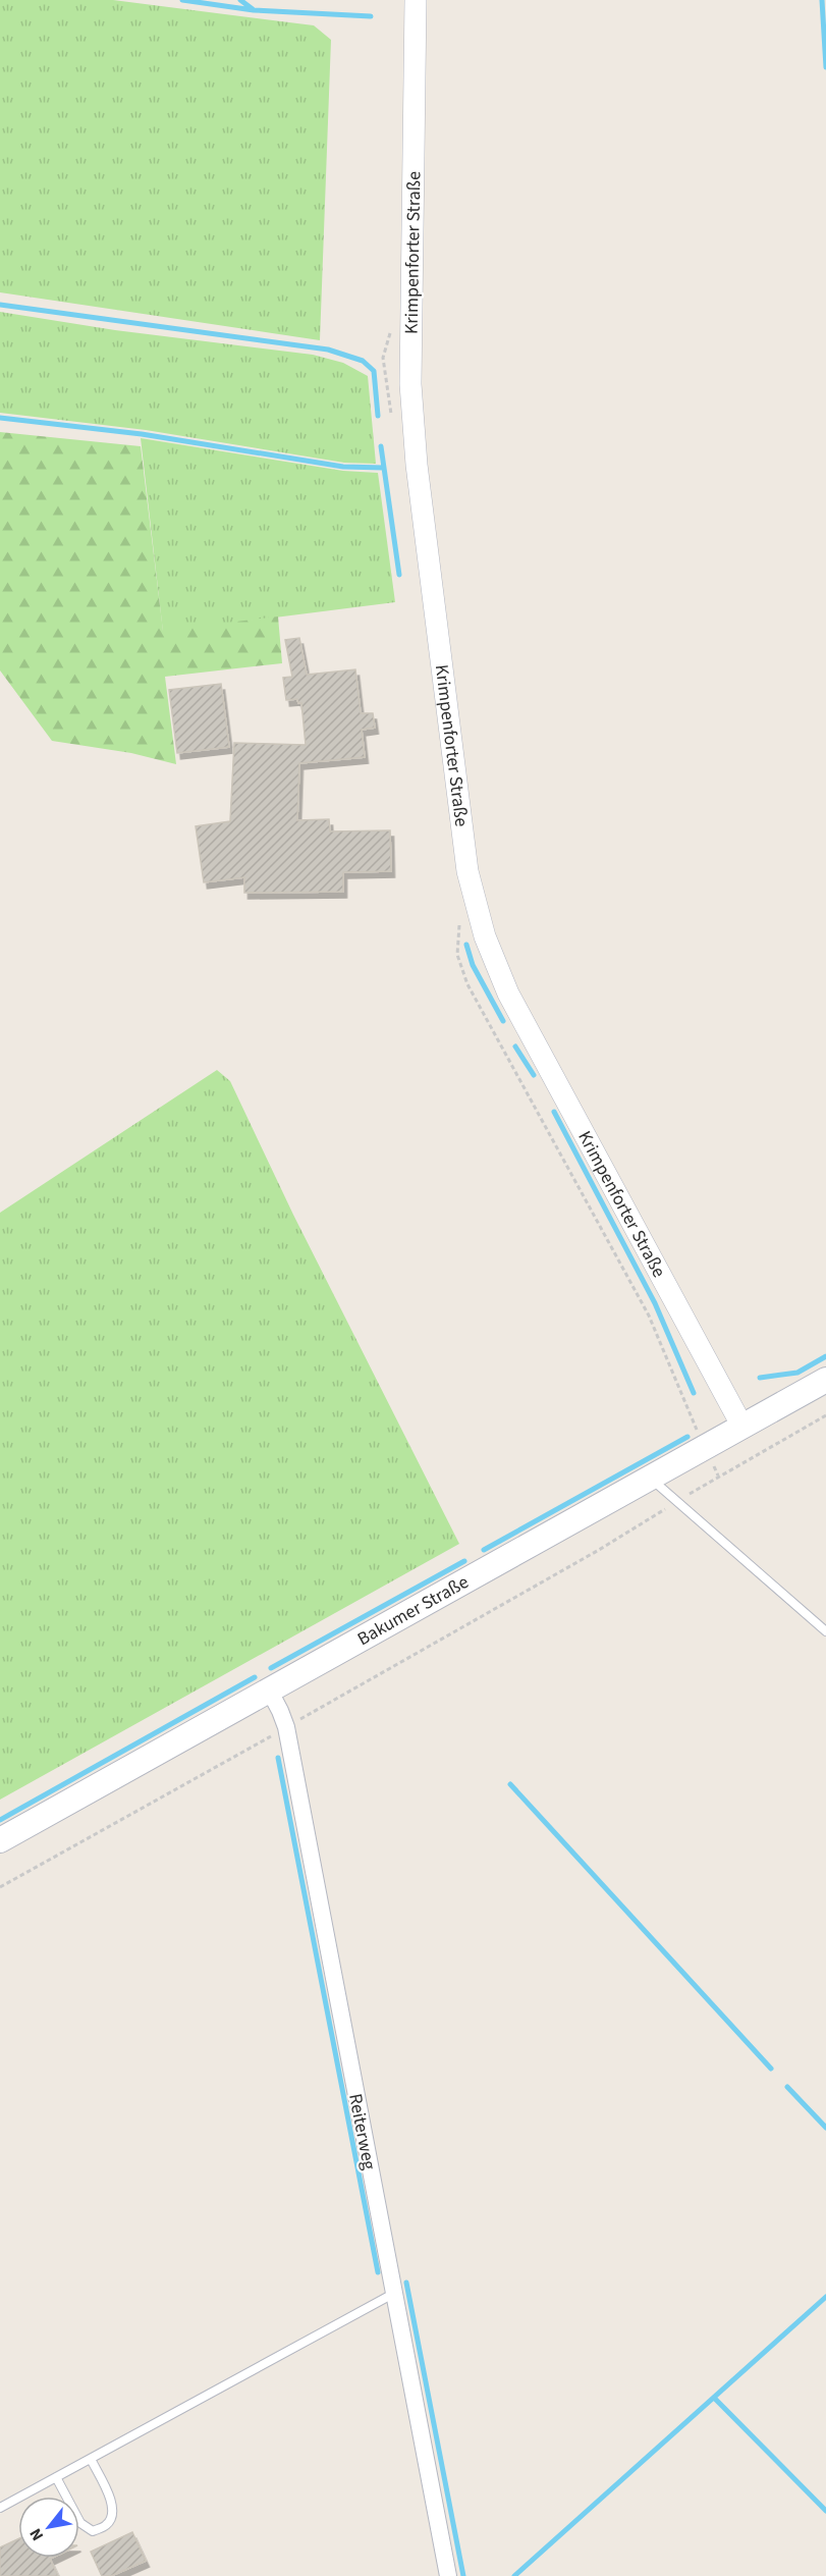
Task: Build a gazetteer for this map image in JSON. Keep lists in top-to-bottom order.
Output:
{
  "streets": {
    "main road": ["Bakumer Straße"],
    "street": ["Krimpenforter Straße", "Reiterweg"]
  },
  "crossings": [
    ["Krimpenforter Straße", "Bakumer Straße"],
    ["Bakumer Straße", "Reiterweg"]
  ],
  "north": "bottom left"
}
